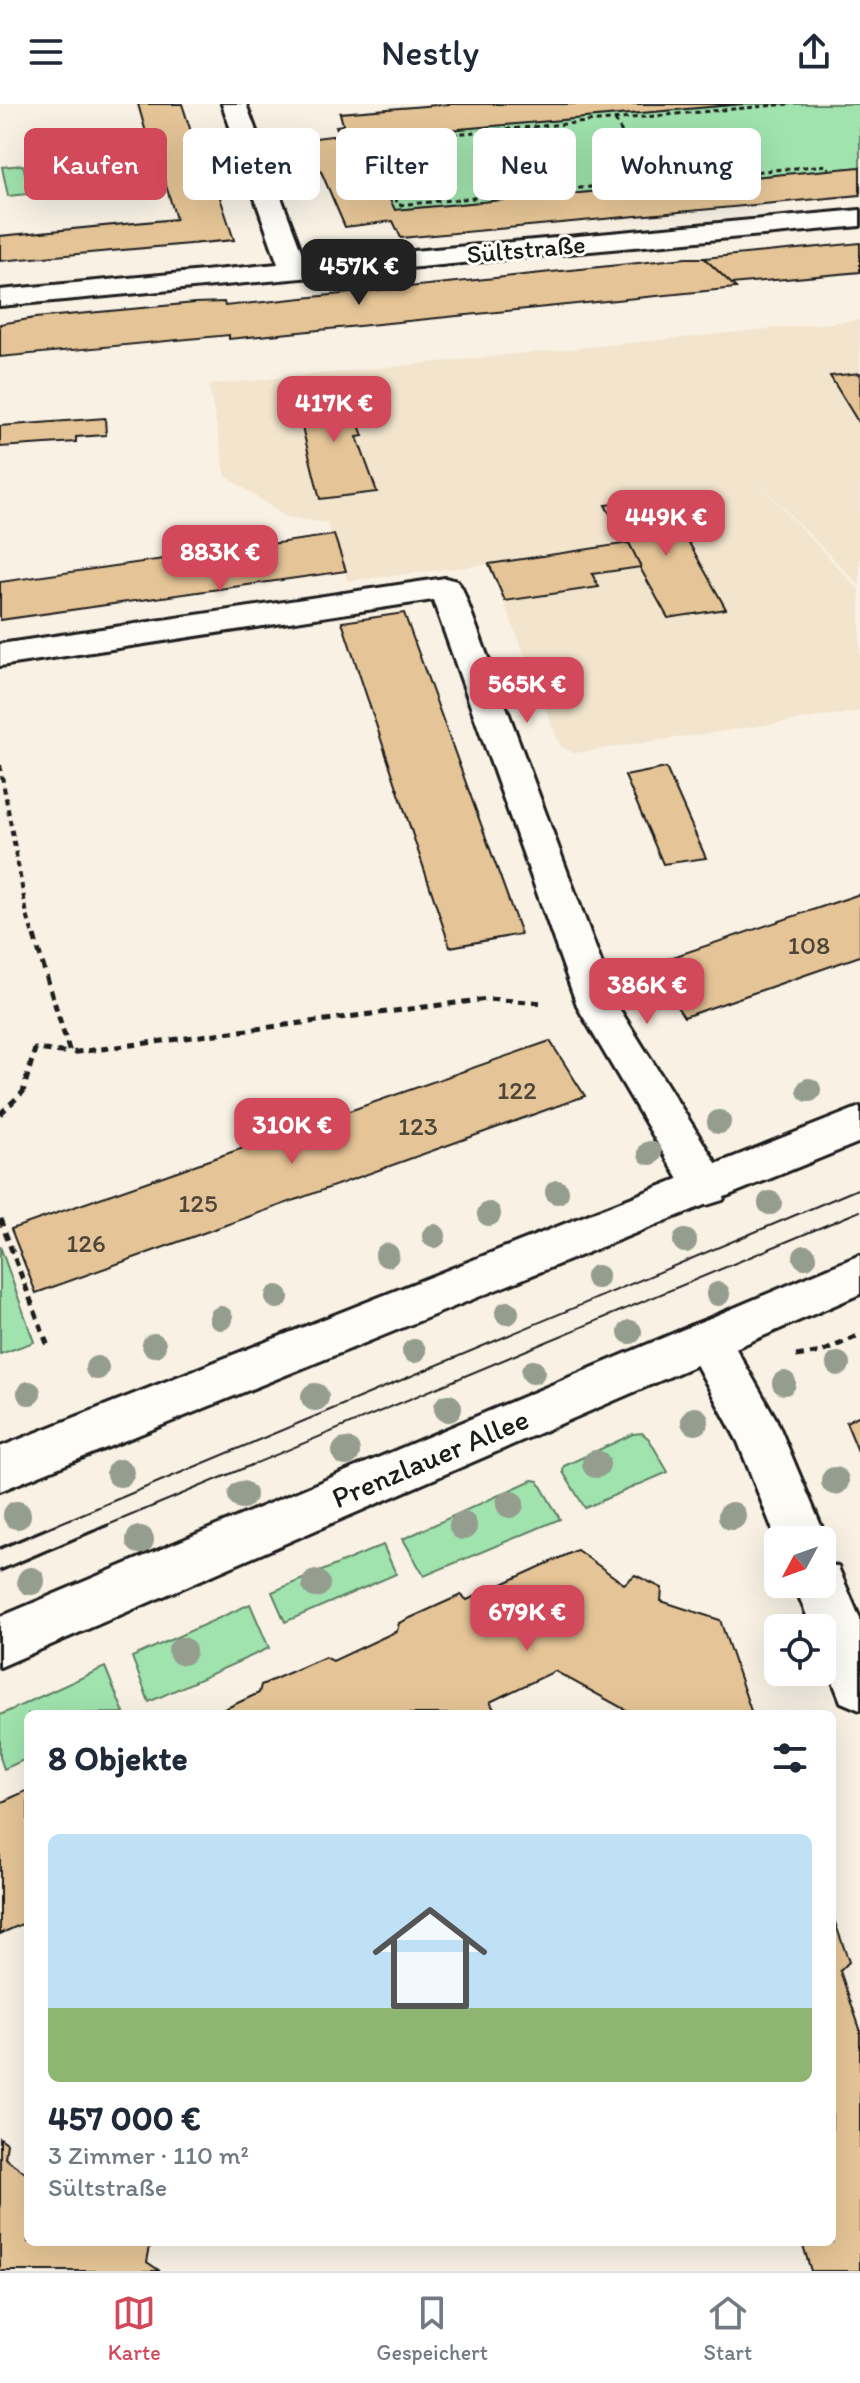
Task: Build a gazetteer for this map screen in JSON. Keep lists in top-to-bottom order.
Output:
{
  "streets": {
    "street": ["Sültstraße", "Prenzlauer Allee"]
  },
  "house_numbers": [
    "108",
    "122",
    "123",
    "125",
    "126"
  ],
  "north": "bottom left",
  "page": {
    "header": "Nestly",
    "chip": [
      "Kaufen",
      "Mieten",
      "Filter",
      "Neu",
      "Wohnung"
    ],
    "price": [
      "457K €",
      "417K €",
      "449K €",
      "883K €",
      "565K €",
      "386K €",
      "310K €",
      "679K €"
    ],
    "heading": "8 Objekte",
    "list": [
      {
        "name": "457 000 €",
        "note": "3 Zimmer · 110 m² · Sültstraße"
      }
    ],
    "tabs": ["Karte", "Gespeichert", "Start"]
  }
}
